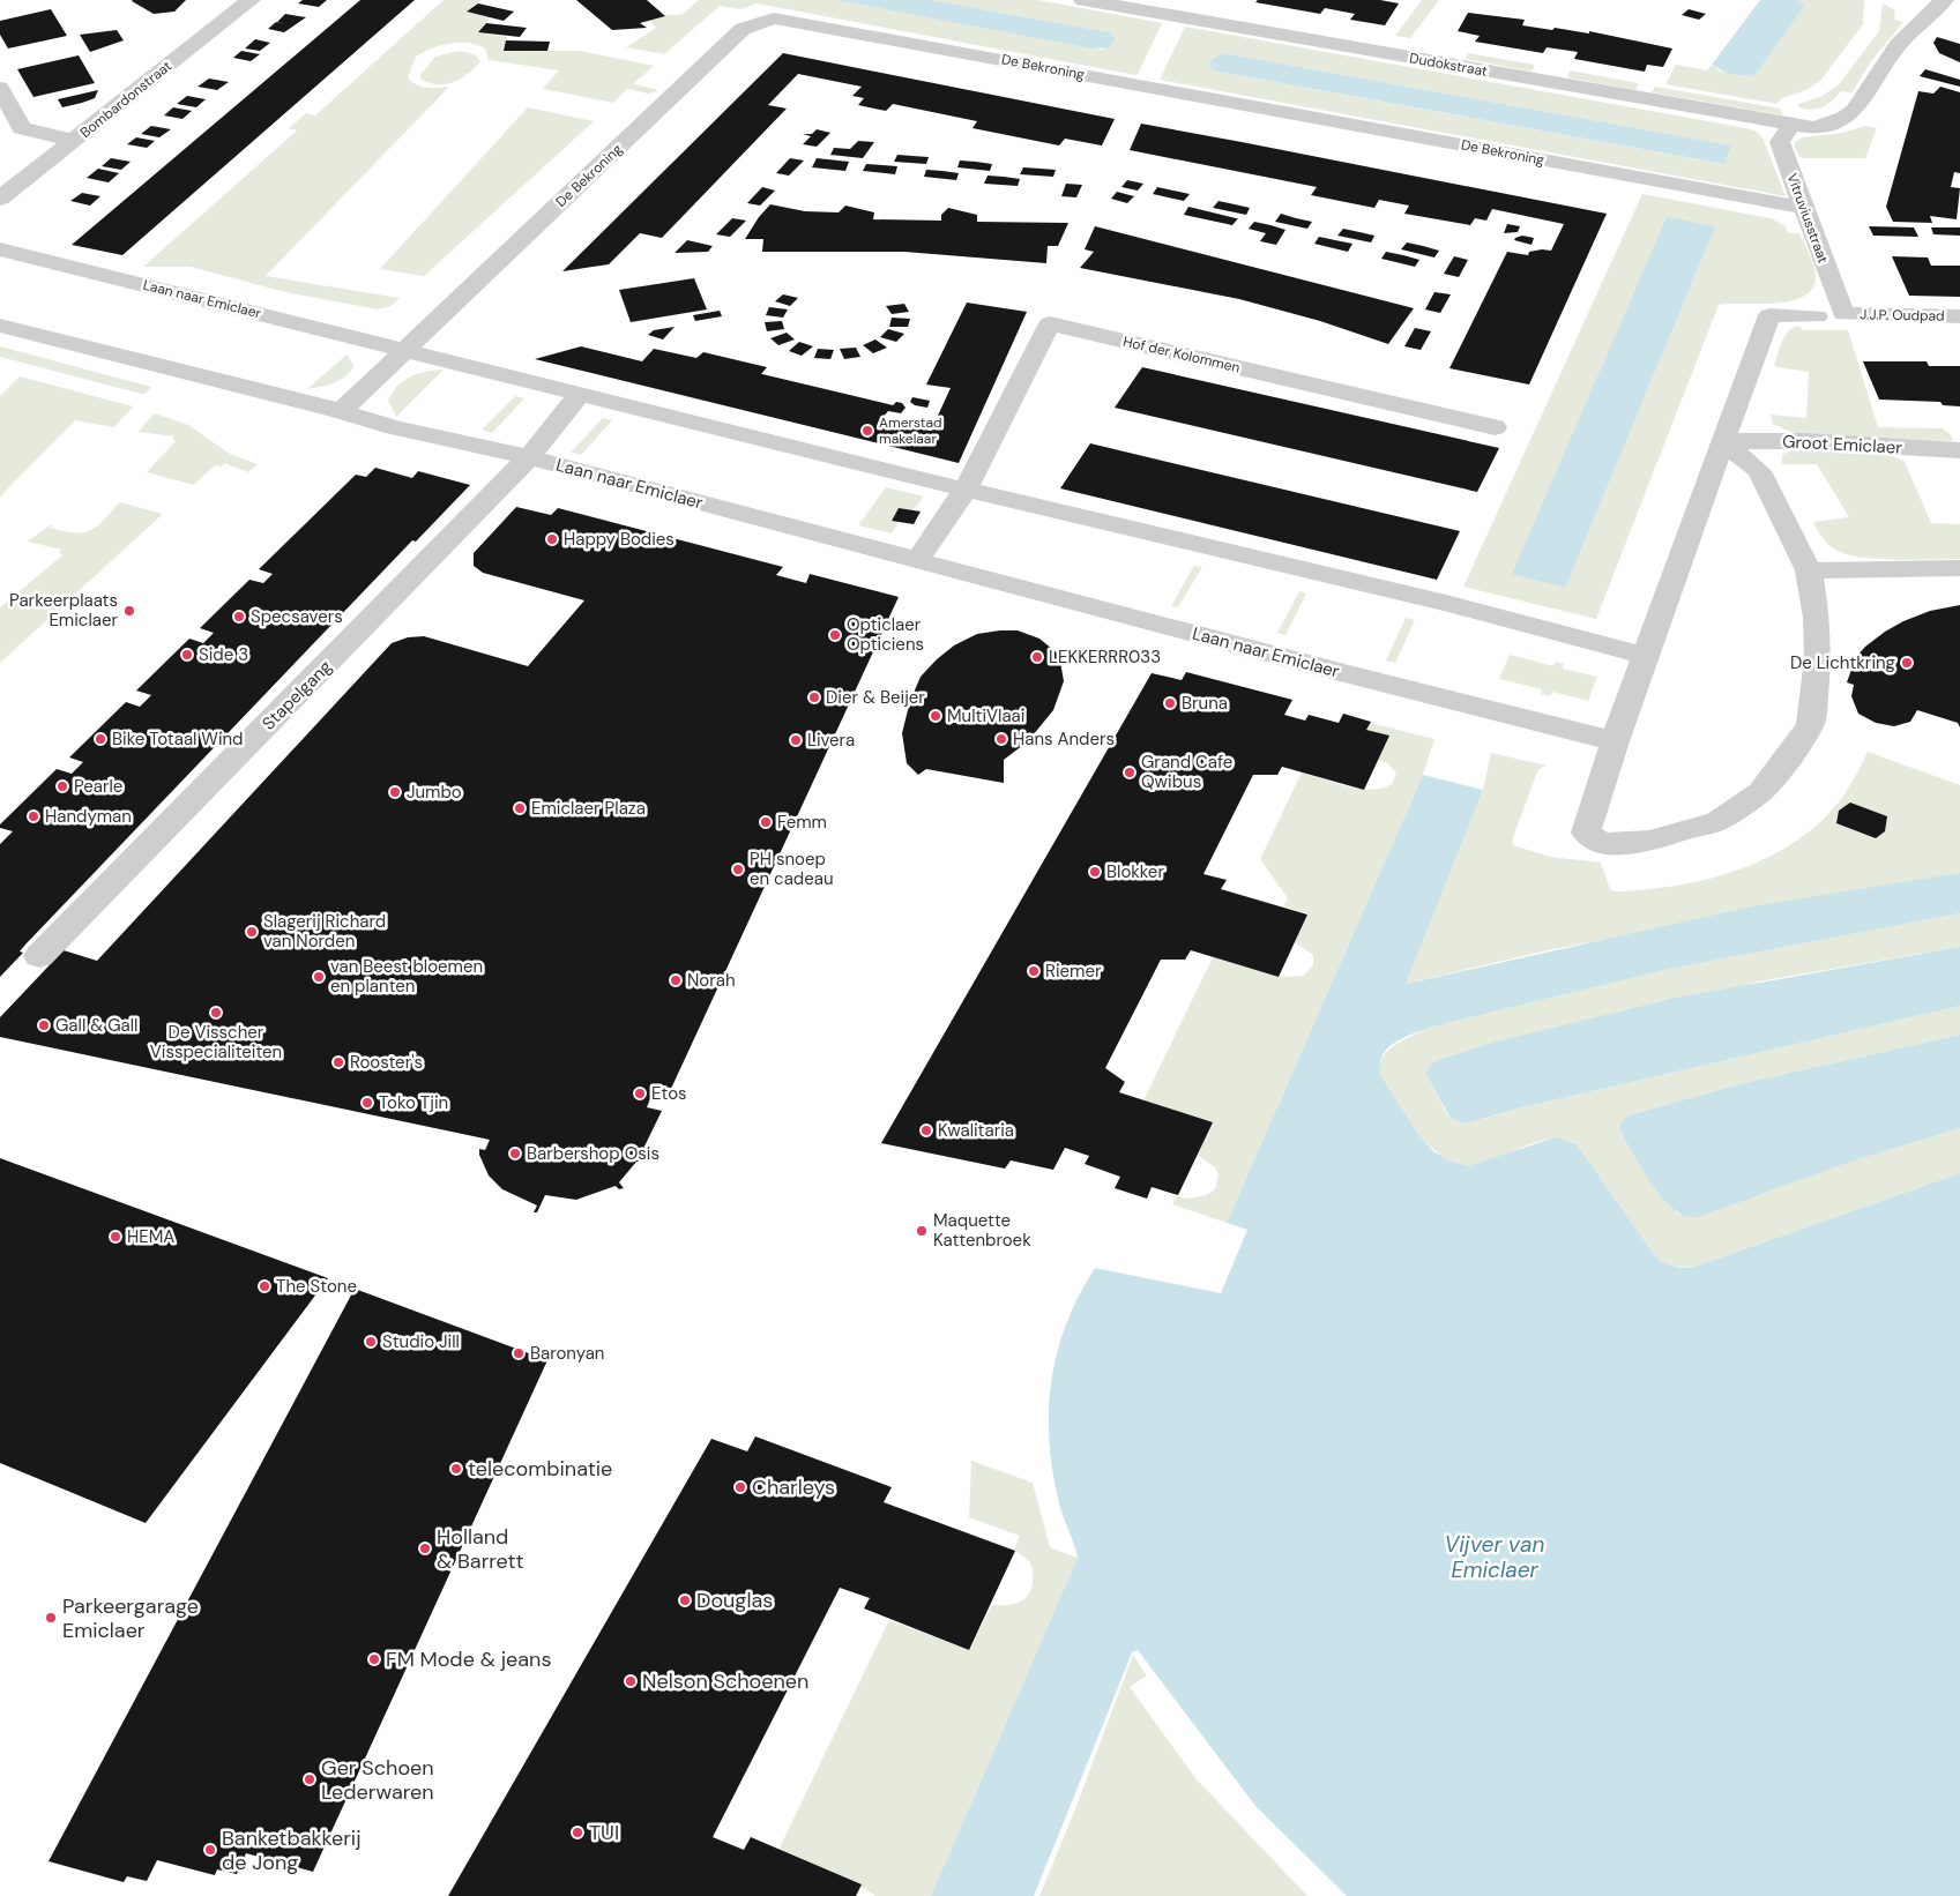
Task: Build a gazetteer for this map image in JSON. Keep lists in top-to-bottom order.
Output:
{
  "streets": {
    "street": [
      "Dudokstraat",
      "De Bekroning",
      "Bombardonstraat",
      "Vitruviusstraat",
      "Laan naar Emiclaer",
      "J.J.P. Oudpad",
      "Hof der Kolommen",
      "Groot Emiclaer",
      "Stapelgang"
    ]
  },
  "crossings": [
    ["Dudokstraat", "Vitruviusstraat"],
    ["De Bekroning", "Vitruviusstraat"],
    ["De Bekroning", "Laan naar Emiclaer"],
    ["Vitruviusstraat", "J.J.P. Oudpad"],
    ["Laan naar Emiclaer", "Hof der Kolommen"],
    ["Laan naar Emiclaer", "Stapelgang"]
  ],
  "water": ["Vijver van Emiclaer"],
  "places": [
    "Amerstad makelaar",
    "Happy Bodies",
    "Parkeerplaats Emiclaer",
    "Specsavers",
    "Opticlaer Opticiens",
    "Side 3",
    "LEKKERRR033",
    "De Lichtkring",
    "Dier & Beijer",
    "Bruna",
    "MultiVlaai",
    "Bike Totaal Wind",
    "Hans Anders",
    "Livera",
    "Grand Cafe Qwibus",
    "Pearle",
    "Jumbo",
    "Emiclaer Plaza",
    "Handyman",
    "Femm",
    "PH snoep en cadeau",
    "Blokker",
    "Slagerij Richard van Norden",
    "Riemer",
    "van Beest bloemen en planten",
    "Norah",
    "De Visscher Visspecialiteiten",
    "Gall & Gall",
    "Rooster's",
    "Etos",
    "Toko Tjin",
    "Kwalitaria",
    "Barbershop Osis",
    "Maquette Kattenbroek",
    "HEMA",
    "The Stone",
    "Studio Jill",
    "Baronyan",
    "telecombinatie",
    "Charleys",
    "Holland & Barrett",
    "Douglas",
    "Parkeergarage Emiclaer",
    "FM Mode & jeans",
    "Nelson Schoenen",
    "Ger Schoen Lederwaren",
    "TUI",
    "Banketbakkerij de Jong"
  ]
}
